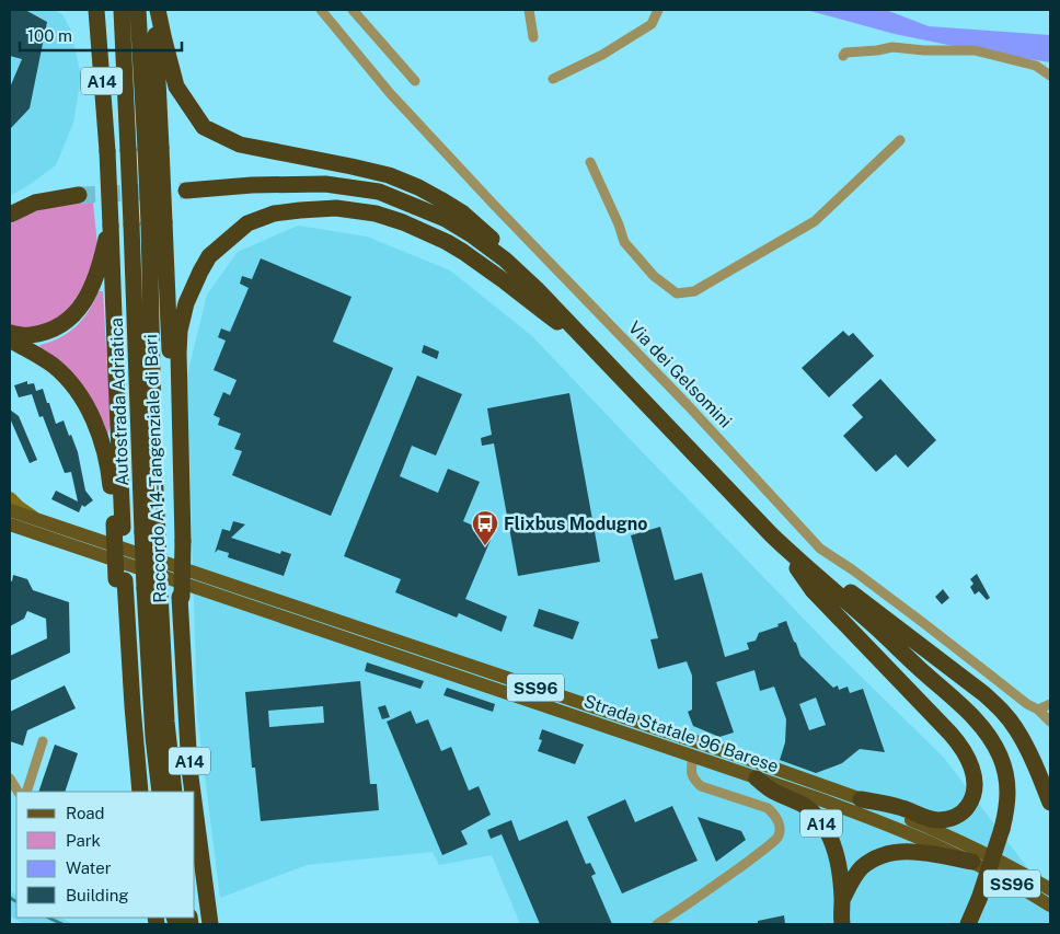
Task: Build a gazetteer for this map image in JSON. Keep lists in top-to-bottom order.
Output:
{
  "streets": {
    "highway": ["A14", "Autostrada Adriatica", "Raccordo A14-Tangenziale di Bari"],
    "main road": ["SS96", "Strada Statale 96 Barese"],
    "street": ["Via dei Gelsomini"]
  },
  "crossings": [
    ["A14", "Autostrada Adriatica"],
    ["A14", "Strada Statale 96 Barese"],
    ["Autostrada Adriatica", "Raccordo A14-Tangenziale di Bari"]
  ],
  "places": {
    "bus stop": ["Flixbus Modugno"]
  },
  "legend": [
    "Road",
    "Park",
    "Water",
    "Building"
  ],
  "scale_bar": "100 m"
}
